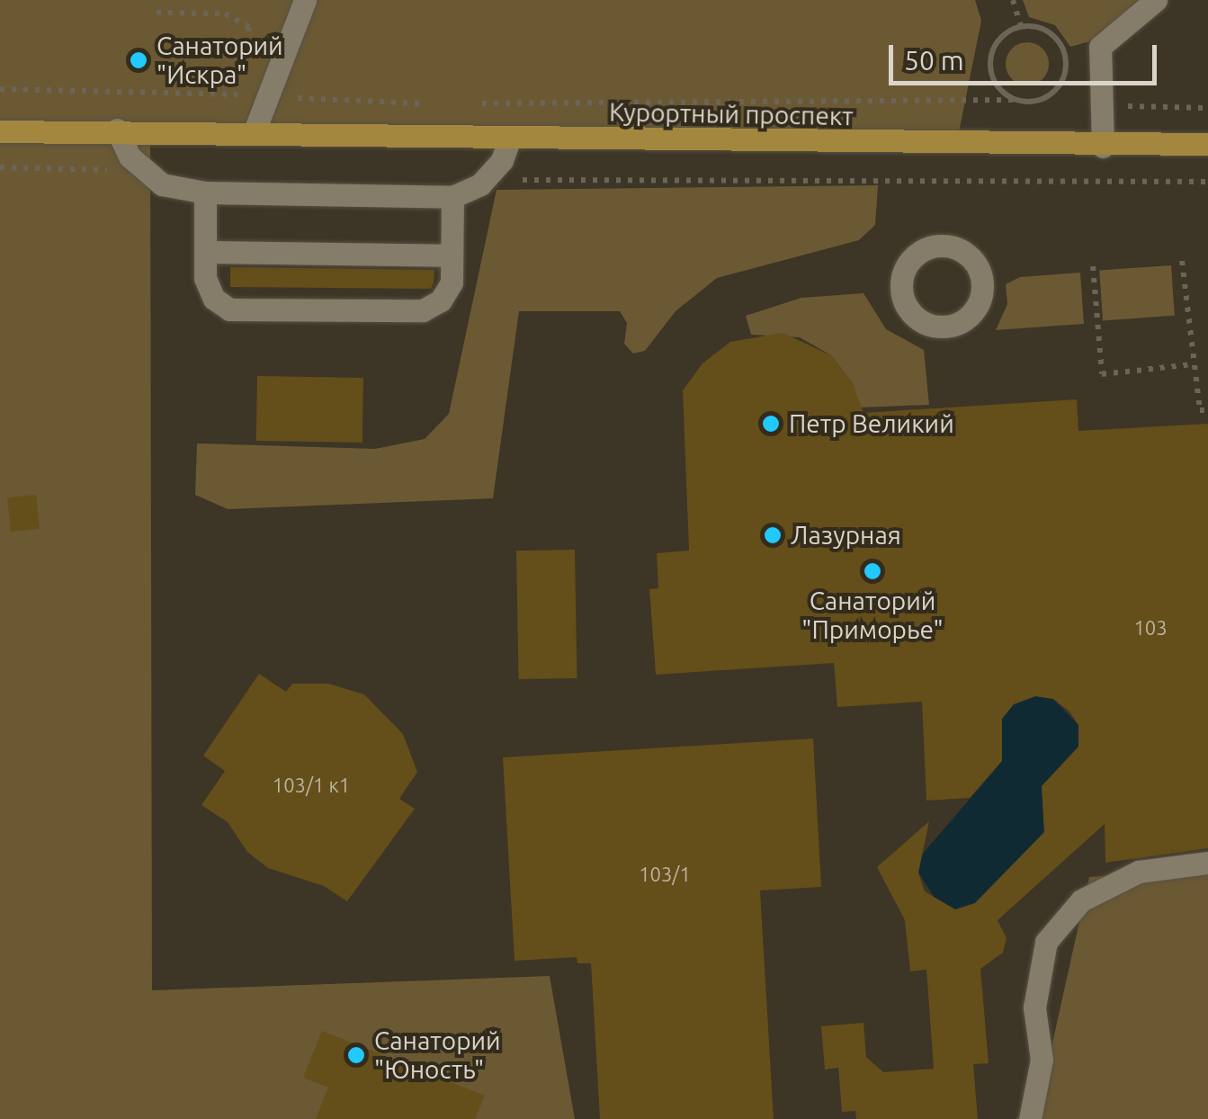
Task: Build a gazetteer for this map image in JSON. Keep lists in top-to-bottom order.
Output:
{
  "streets": {
    "main road": ["Курортный проспект"]
  },
  "places": [
    "Санаторий \"Искра\"",
    "Петр Великий",
    "Лазурная",
    "Санаторий \"Приморье\"",
    "Санаторий \"Юность\""
  ],
  "house_numbers": ["103", "103/1 к1", "103/1"],
  "scale_bar": "50 m"
}
